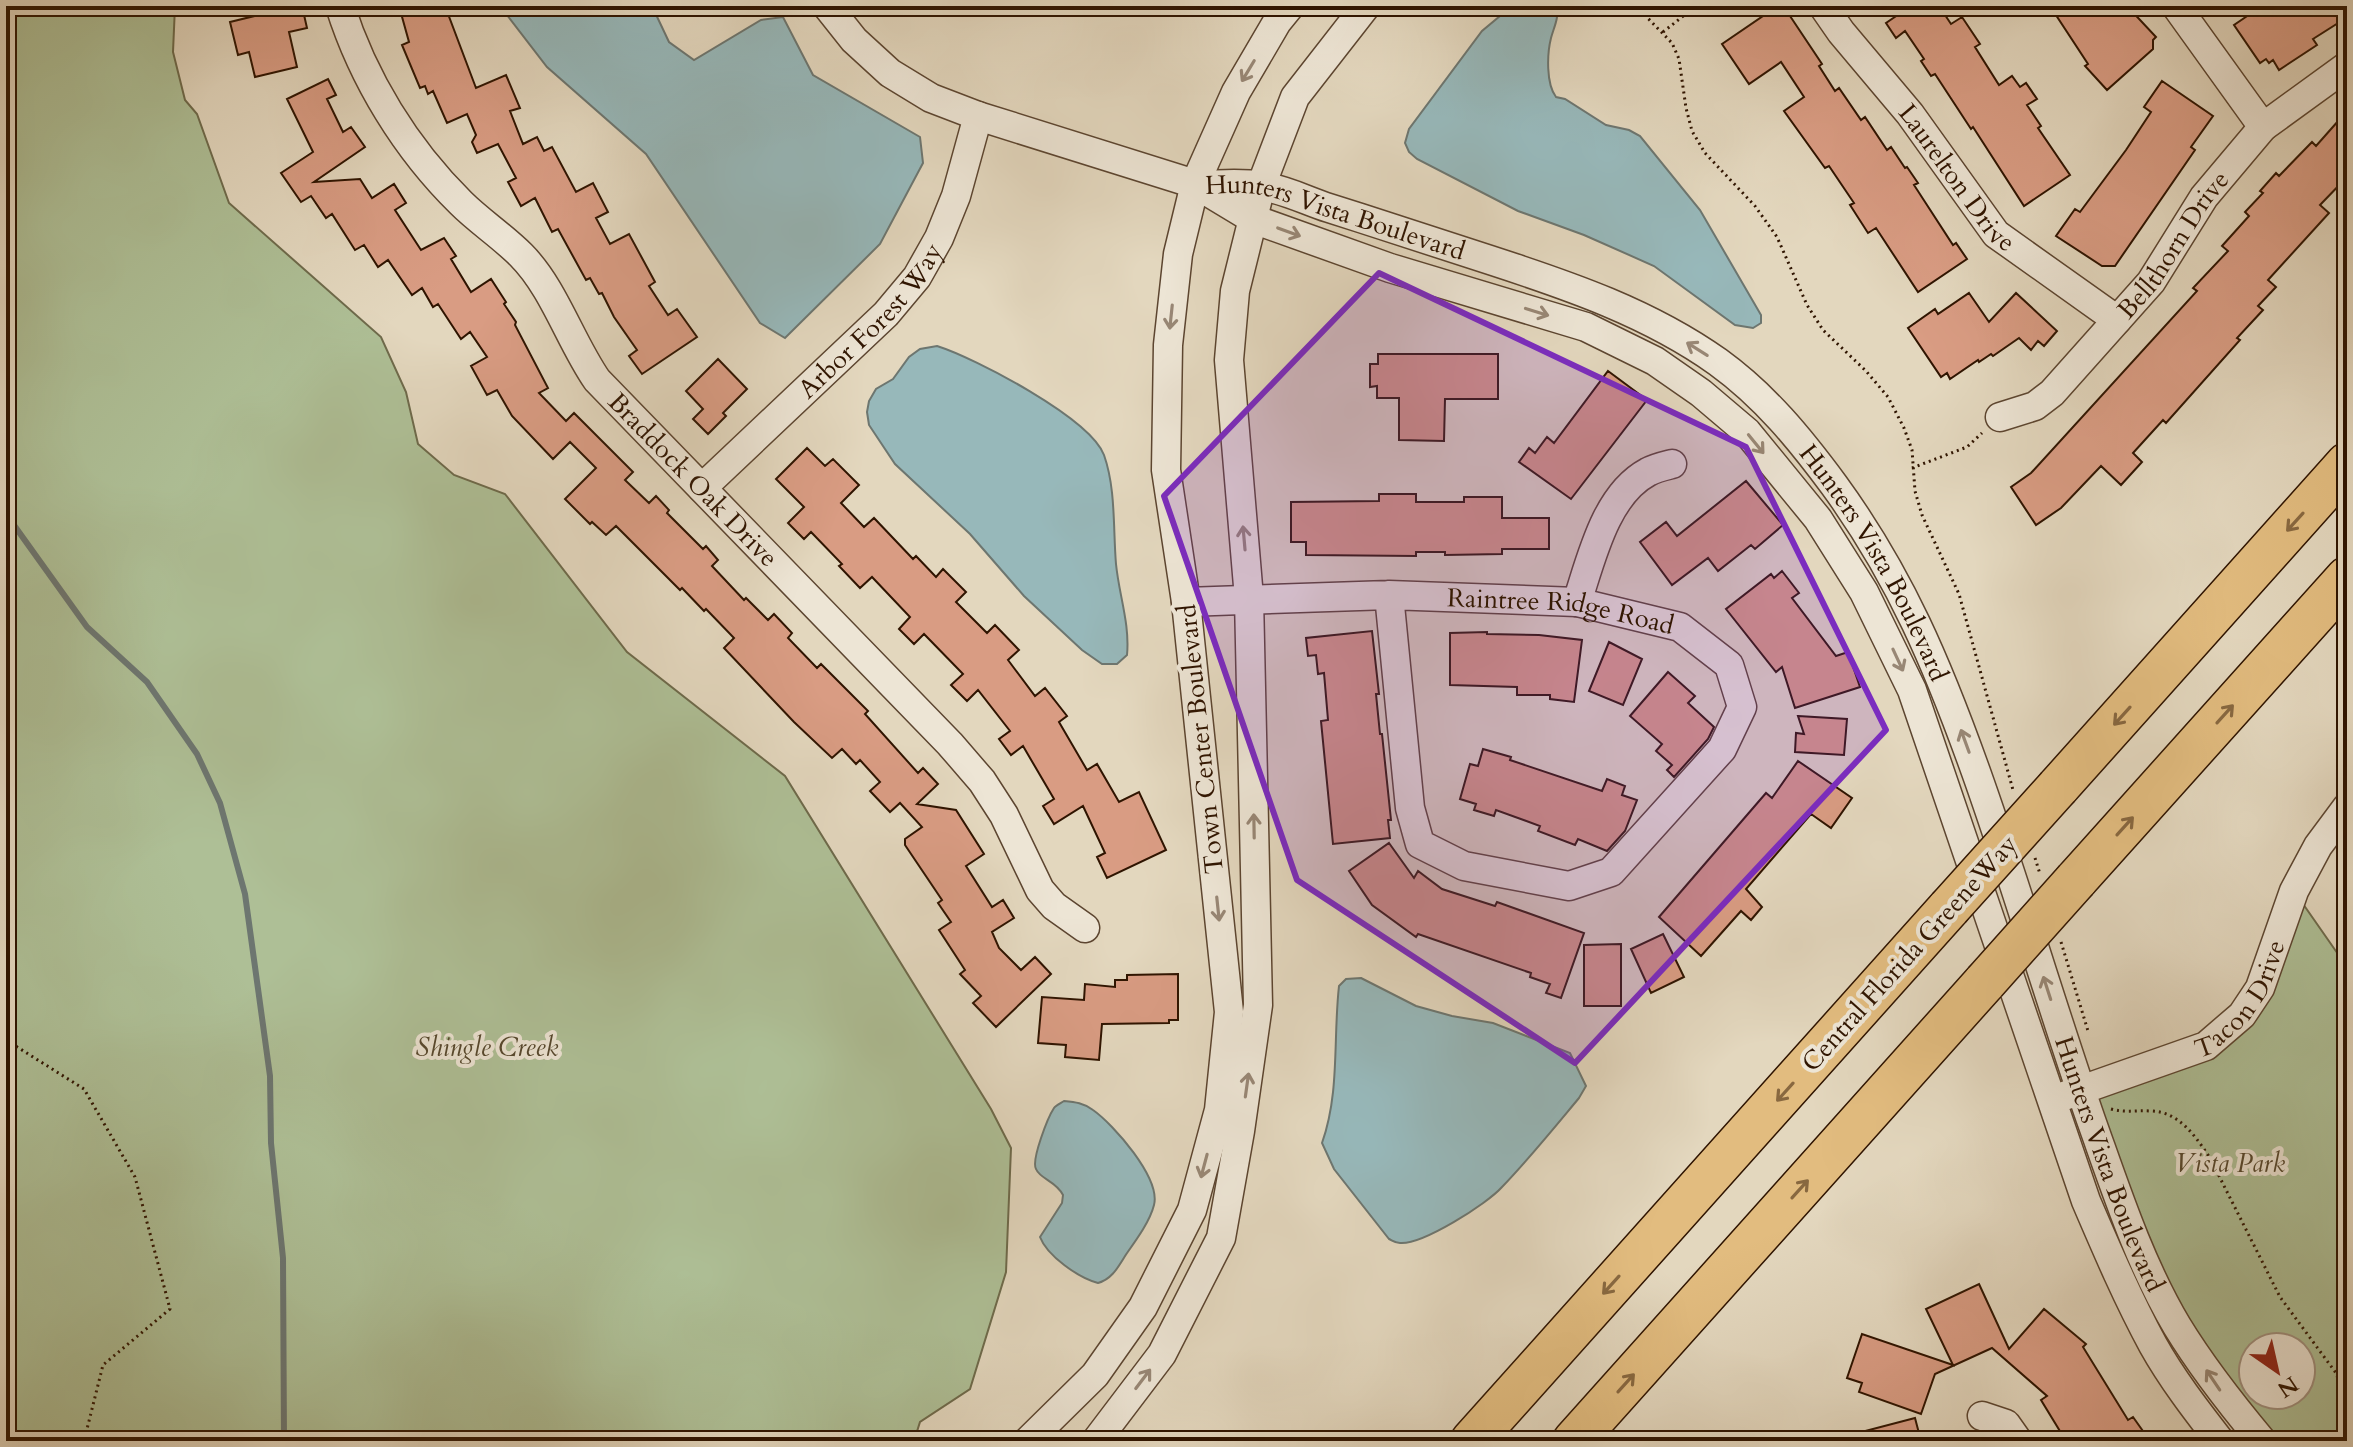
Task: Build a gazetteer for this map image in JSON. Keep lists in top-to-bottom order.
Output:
{
  "streets": {
    "highway": ["Central Florida GreeneWay"],
    "street": [
      "Laurelton Drive",
      "Hunters Vista Boulevard",
      "Bellthorn Drive",
      "Arbor Forest Way",
      "Braddock Oak Drive",
      "Raintree Ridge Road",
      "Town Center Boulevard",
      "Tacon Drive"
    ]
  },
  "crossings": [
    ["Laurelton Drive", "Bellthorn Drive"],
    ["Hunters Vista Boulevard", "Town Center Boulevard"],
    ["Hunters Vista Boulevard", "Tacon Drive"],
    ["Arbor Forest Way", "Braddock Oak Drive"],
    ["Raintree Ridge Road", "Town Center Boulevard"]
  ],
  "parks": ["Shingle Creek", "Vista Park"],
  "north": "bottom right"
}
